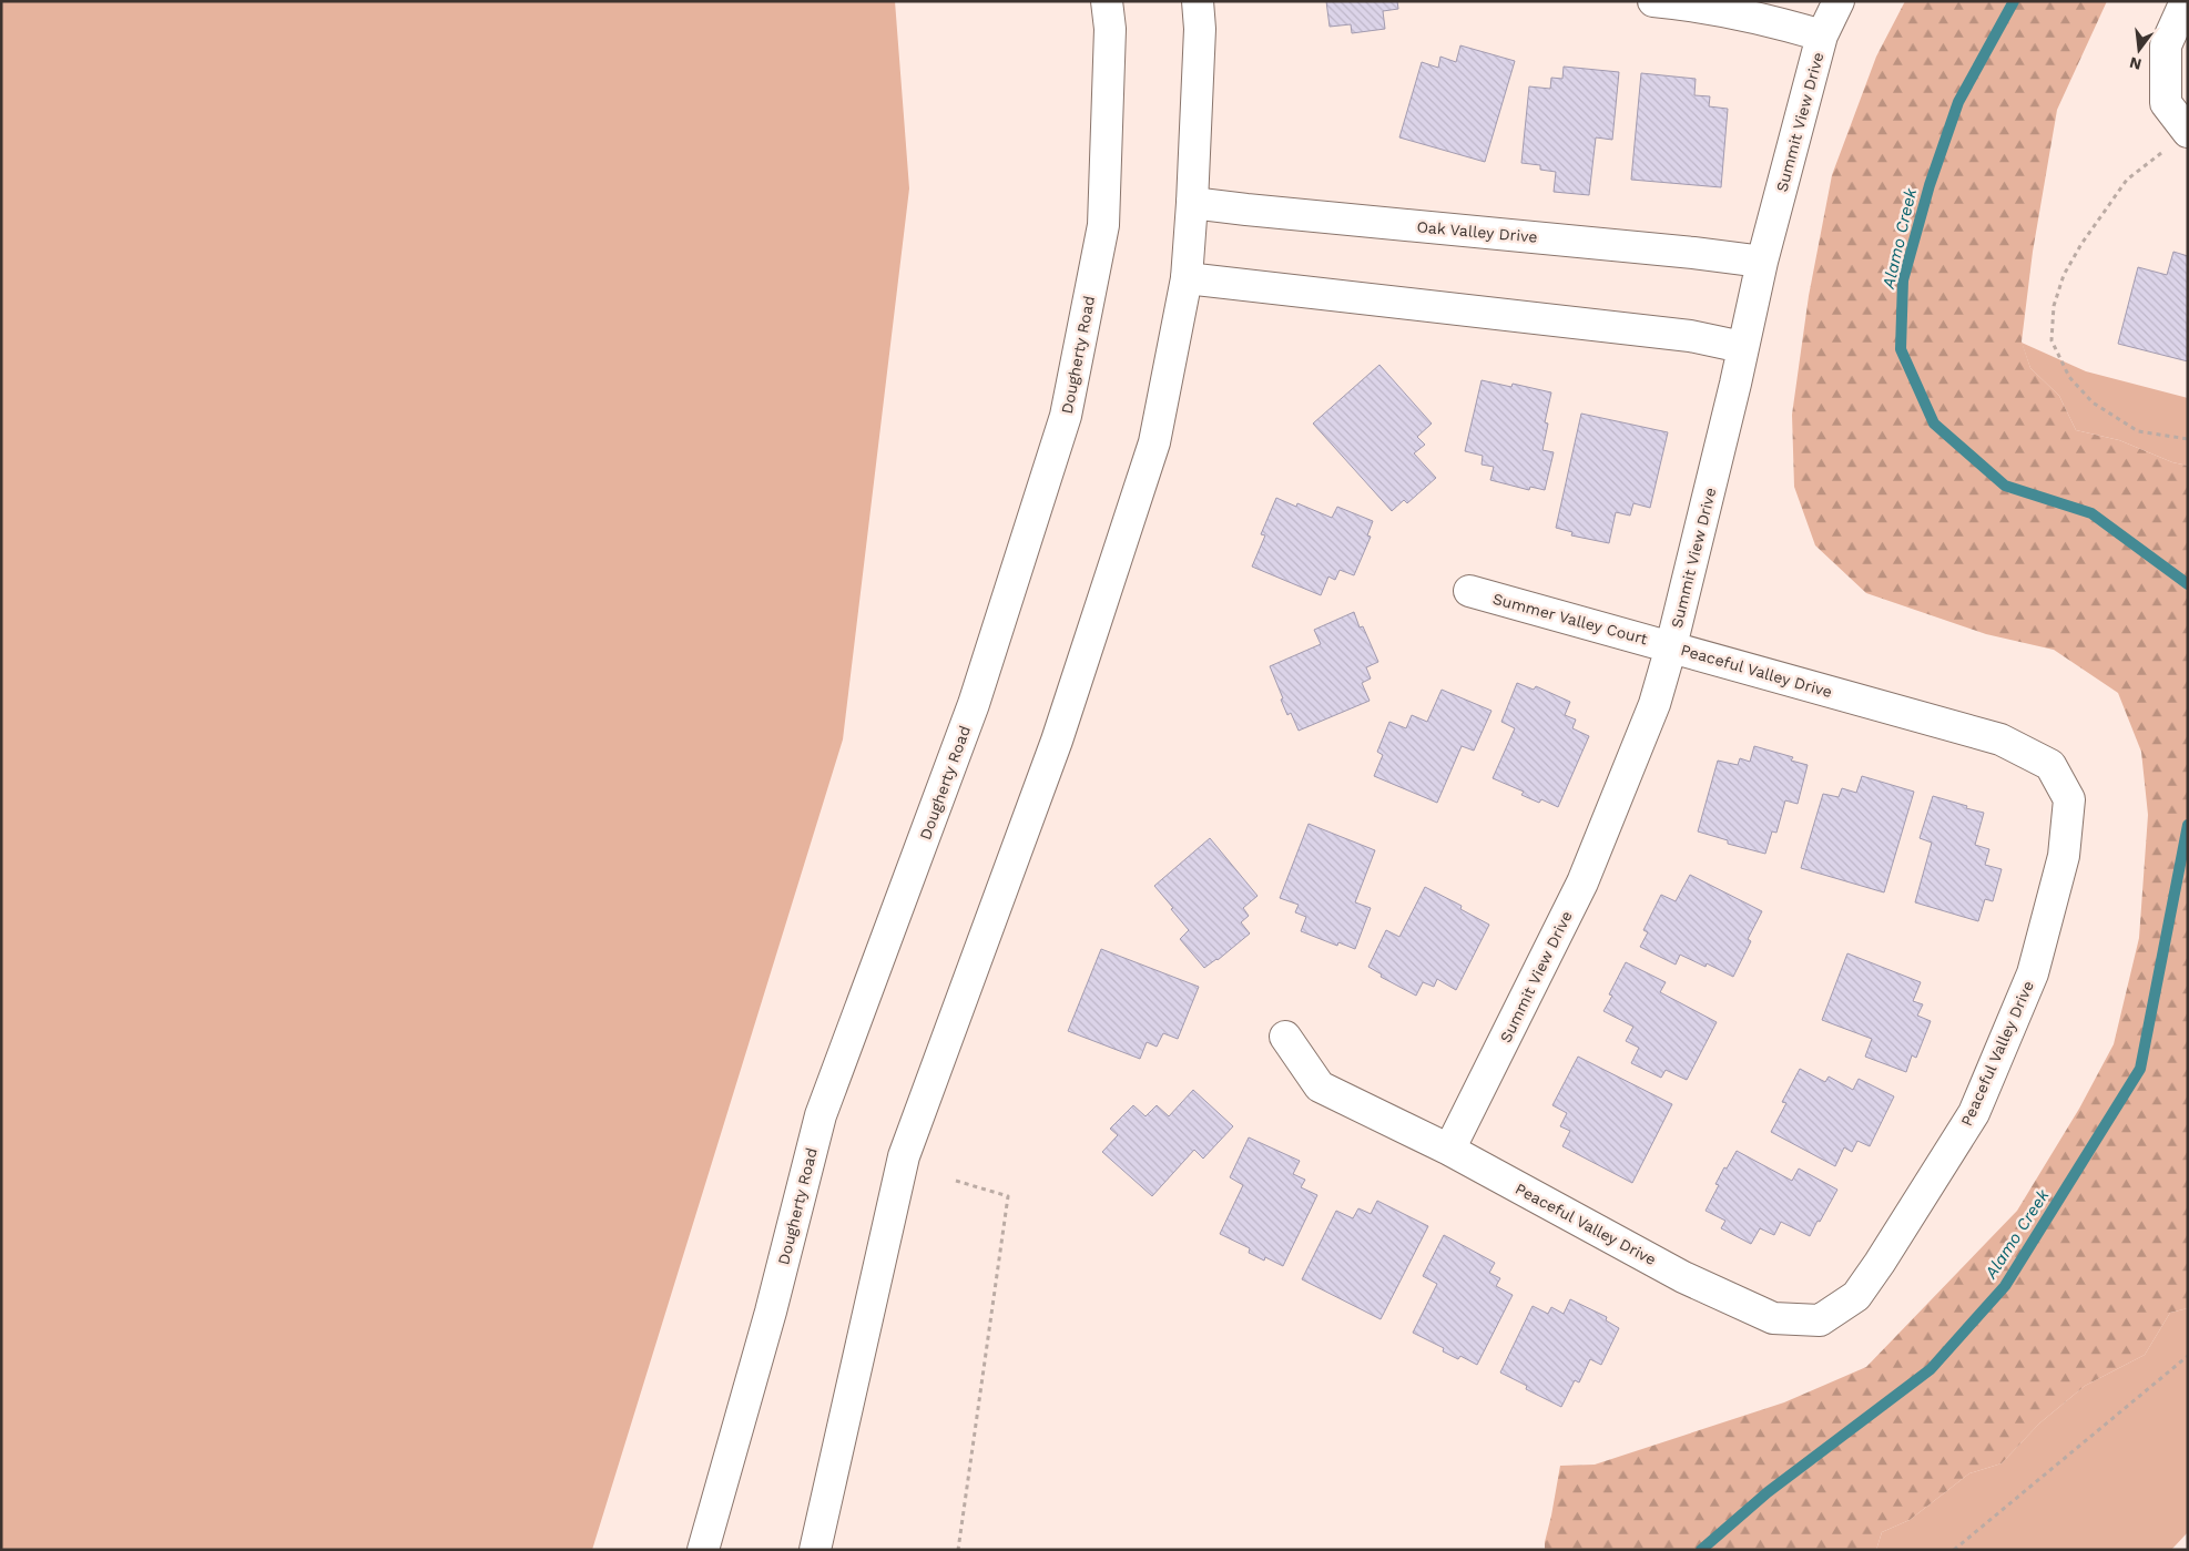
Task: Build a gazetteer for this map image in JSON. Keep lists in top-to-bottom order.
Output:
{
  "streets": {
    "street": [
      "Summit View Drive",
      "Oak Valley Drive",
      "Dougherty Road",
      "Summer Valley Court",
      "Peaceful Valley Drive"
    ]
  },
  "crossings": [
    ["Summit View Drive", "Oak Valley Drive"],
    ["Summit View Drive", "Summer Valley Court"],
    ["Summit View Drive", "Peaceful Valley Drive"],
    ["Summer Valley Court", "Peaceful Valley Drive"]
  ],
  "water": ["Alamo Creek"],
  "north": "bottom"
}
